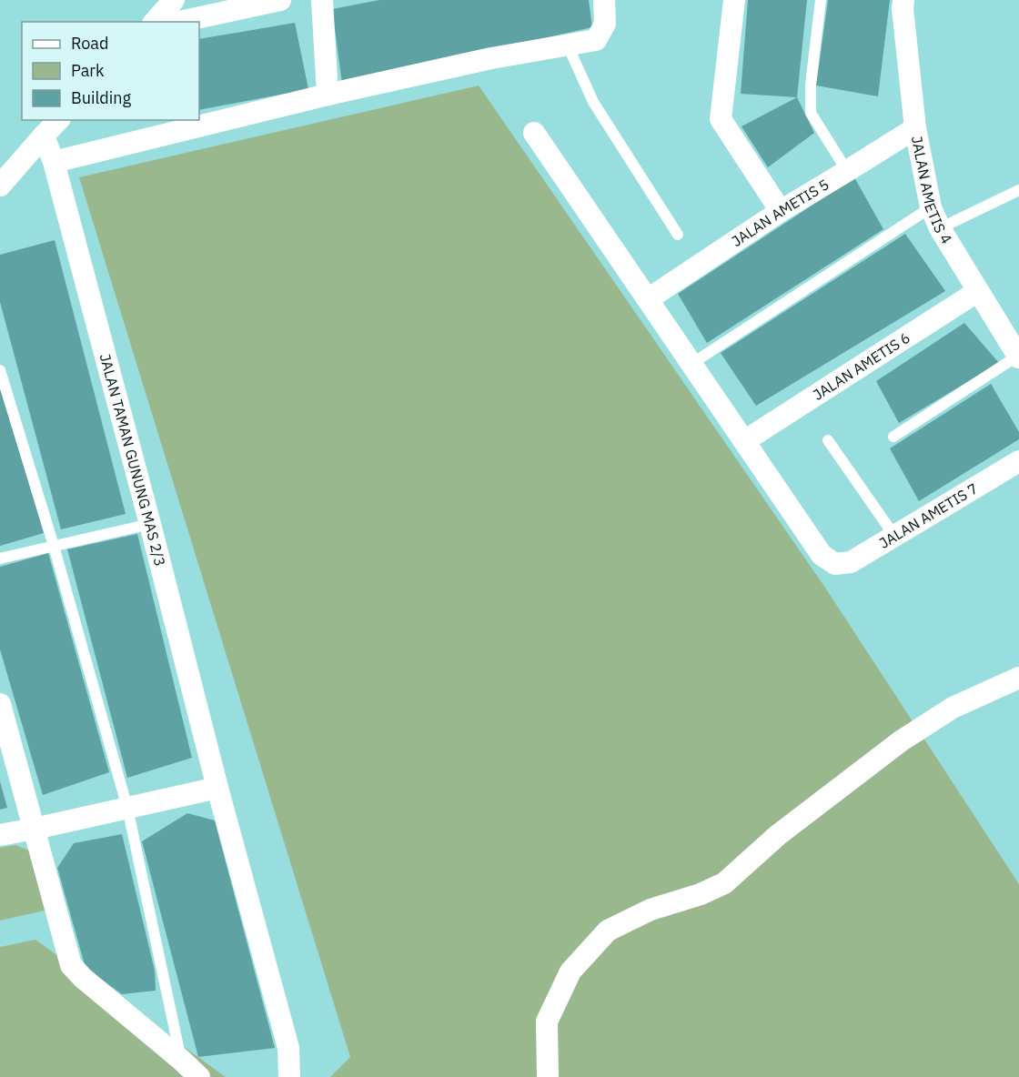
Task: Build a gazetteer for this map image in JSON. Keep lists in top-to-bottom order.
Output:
{
  "streets": {
    "street": [
      "JALAN AMETIS 4",
      "JALAN AMETIS 5",
      "JALAN AMETIS 6",
      "JALAN TAMAN GUNUNG MAS 2/3",
      "JALAN AMETIS 7"
    ]
  },
  "crossings": [
    ["JALAN AMETIS 4", "JALAN AMETIS 5"],
    ["JALAN AMETIS 4", "JALAN AMETIS 6"],
    ["JALAN AMETIS 6", "JALAN AMETIS 7"]
  ],
  "legend": ["Road", "Park", "Building"]
}
